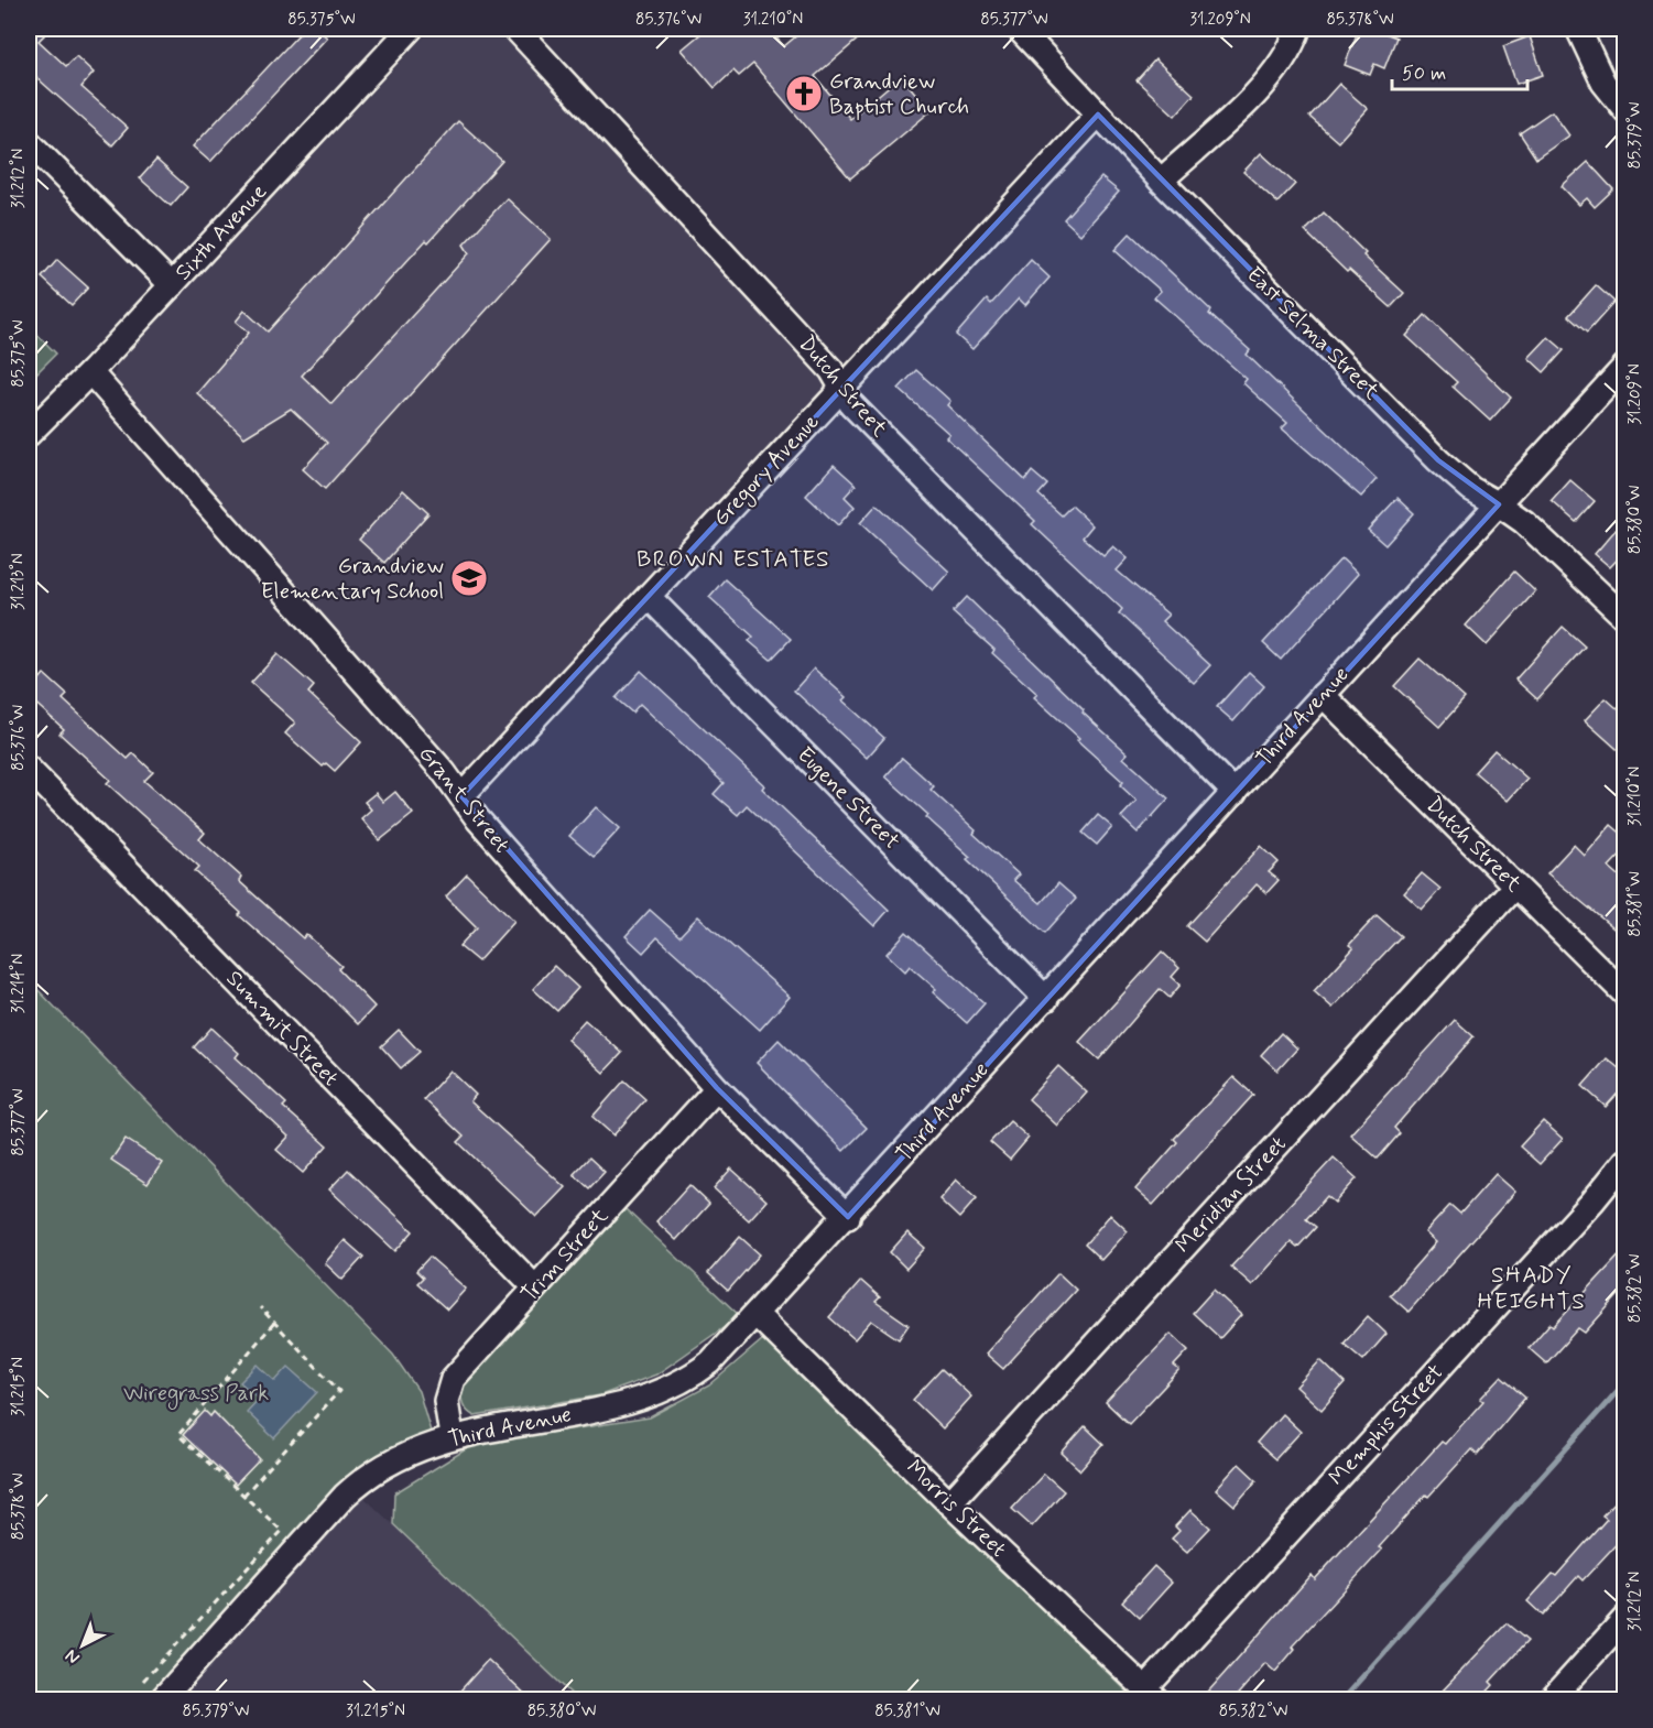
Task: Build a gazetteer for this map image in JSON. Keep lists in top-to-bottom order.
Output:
{
  "streets": {
    "street": [
      "Sixth Avenue",
      "East Selma Street",
      "Dutch Street",
      "Gregory Avenue",
      "Third Avenue",
      "Eugene Street",
      "Grant Street",
      "Summit Street",
      "Meridian Street",
      "Trim Street",
      "Memphis Street",
      "Morris Street"
    ]
  },
  "crossings": [
    ["Sixth Avenue", "Grant Street"],
    ["East Selma Street", "Gregory Avenue"],
    ["East Selma Street", "Third Avenue"],
    ["Dutch Street", "Gregory Avenue"],
    ["Dutch Street", "Third Avenue"],
    ["Dutch Street", "Meridian Street"],
    ["Gregory Avenue", "Eugene Street"],
    ["Gregory Avenue", "Grant Street"],
    ["Third Avenue", "Eugene Street"],
    ["Third Avenue", "Grant Street"],
    ["Third Avenue", "Trim Street"],
    ["Third Avenue", "Morris Street"],
    ["Grant Street", "Trim Street"],
    ["Summit Street", "Trim Street"],
    ["Meridian Street", "Morris Street"],
    ["Memphis Street", "Morris Street"]
  ],
  "districts": ["BROWN ESTATES", "SHADY HEIGHTS"],
  "parks": ["Wiregrass Park"],
  "places": {
    "church": ["Grandview Baptist Church"],
    "school or university": ["Grandview Elementary School"]
  },
  "scale_bar": "50 m",
  "north": "bottom left",
  "coordinates": [
    "85.375°W",
    "85.376°W",
    "31.210°N",
    "85.377°W",
    "31.209°N",
    "85.378°W",
    "85.379°W",
    "31.212°N",
    "85.380°W",
    "31.213°N",
    "85.381°W",
    "31.214°N",
    "85.382°W",
    "31.215°N"
  ]
}
